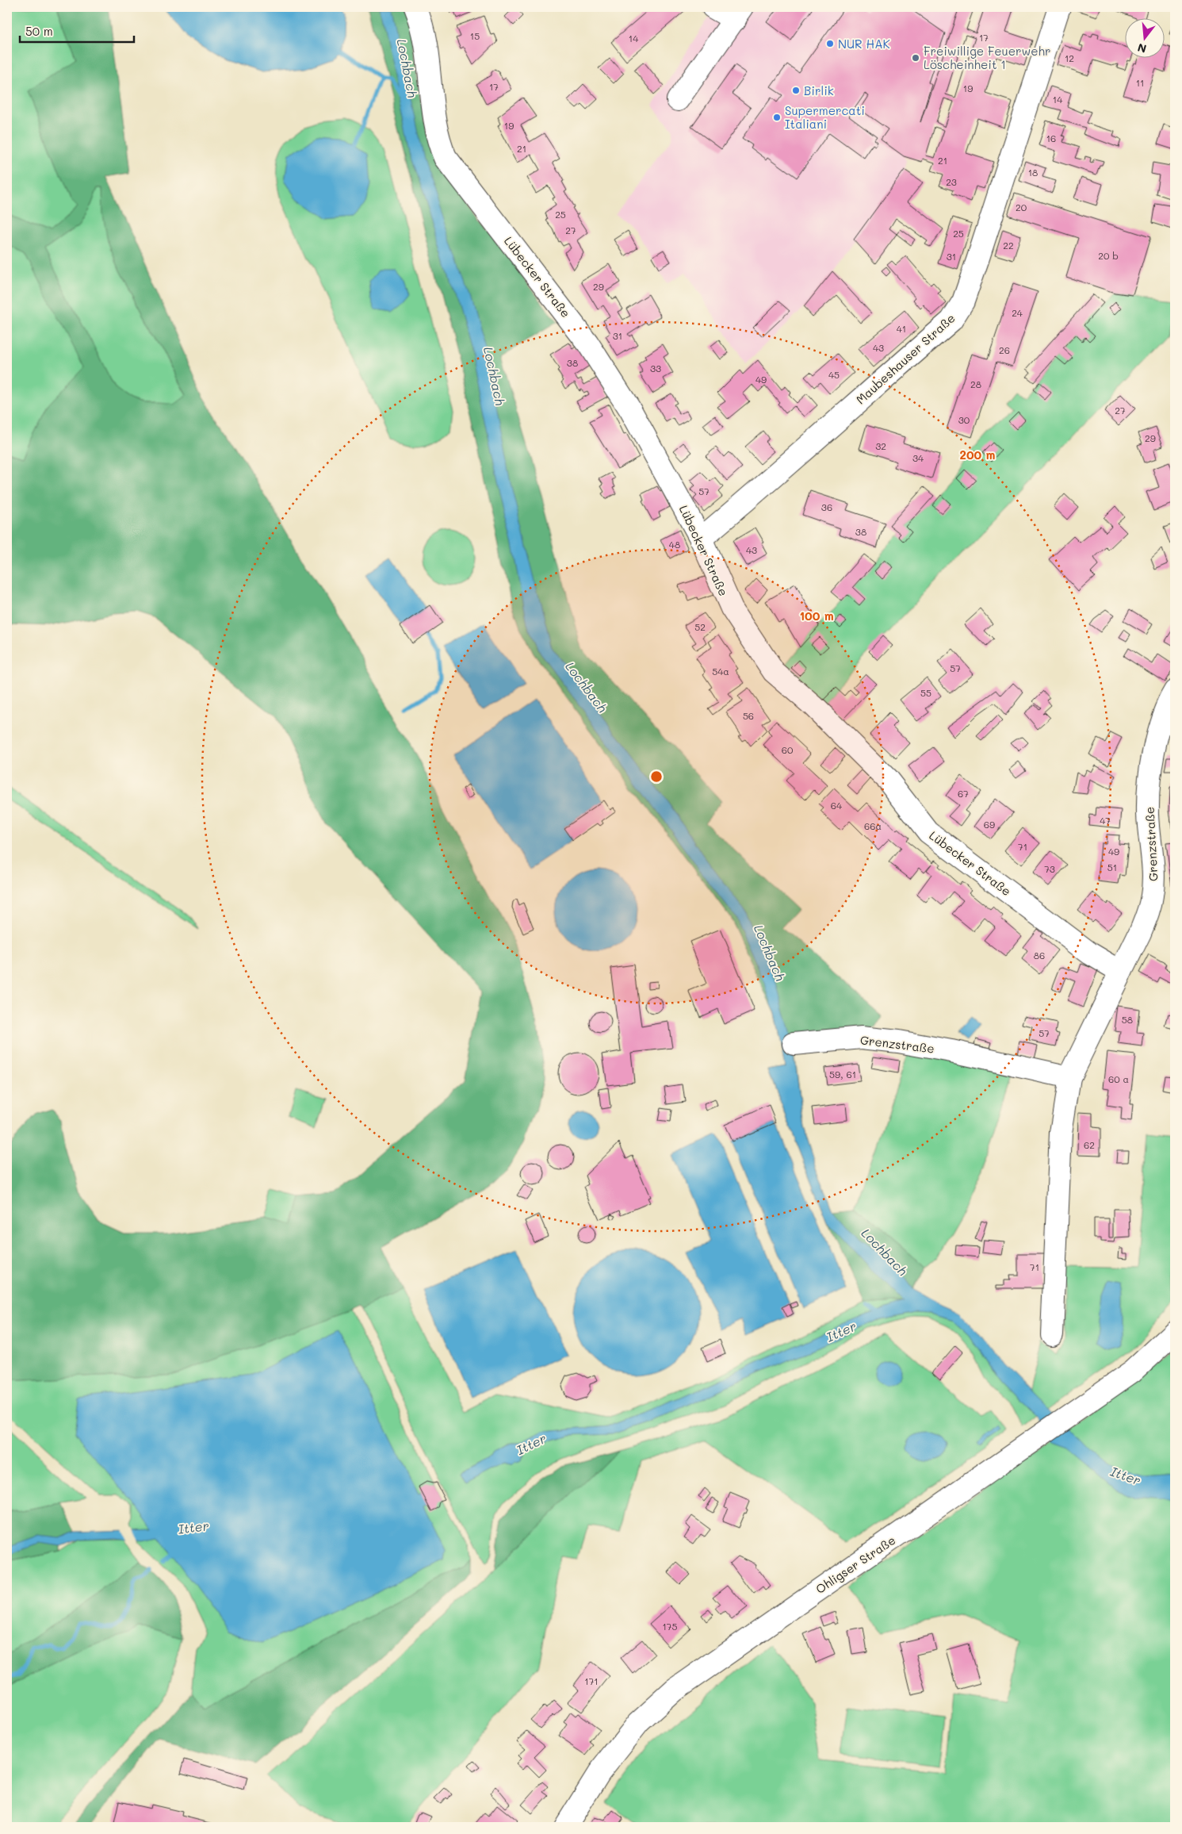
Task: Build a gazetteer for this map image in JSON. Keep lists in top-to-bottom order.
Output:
{
  "streets": {
    "street": [
      "Lübecker Straße",
      "Maubeshauser Straße",
      "Grenzstraße",
      "Ohligser Straße"
    ]
  },
  "crossings": [
    ["Lübecker Straße", "Maubeshauser Straße"],
    ["Lübecker Straße", "Grenzstraße"]
  ],
  "water": ["Lochbach", "Itter"],
  "places": [
    "NUR HAK",
    "Freiwillige Feuerwehr Löscheinheit 1",
    "Birlik",
    "Supermercati Italiani"
  ],
  "house_numbers": [
    "15",
    "17",
    "14",
    "12",
    "11",
    "17",
    "19",
    "14",
    "19",
    "16",
    "21",
    "21",
    "18",
    "23",
    "20",
    "25",
    "27",
    "25",
    "22",
    "20 b",
    "31",
    "29",
    "24",
    "41",
    "31",
    "43",
    "26",
    "38",
    "33",
    "45",
    "49",
    "28",
    "27",
    "30",
    "29",
    "32",
    "34",
    "57",
    "36",
    "38",
    "48",
    "43",
    "52",
    "57",
    "54a",
    "55",
    "56",
    "60",
    "67",
    "64",
    "47",
    "69",
    "66a",
    "71",
    "49",
    "51",
    "73",
    "86",
    "58",
    "57",
    "59, 61",
    "60 a",
    "62",
    "71",
    "175",
    "171"
  ],
  "scale_bar": "50 m",
  "north": "bottom",
  "rings": ["200 m", "100 m"]
}
